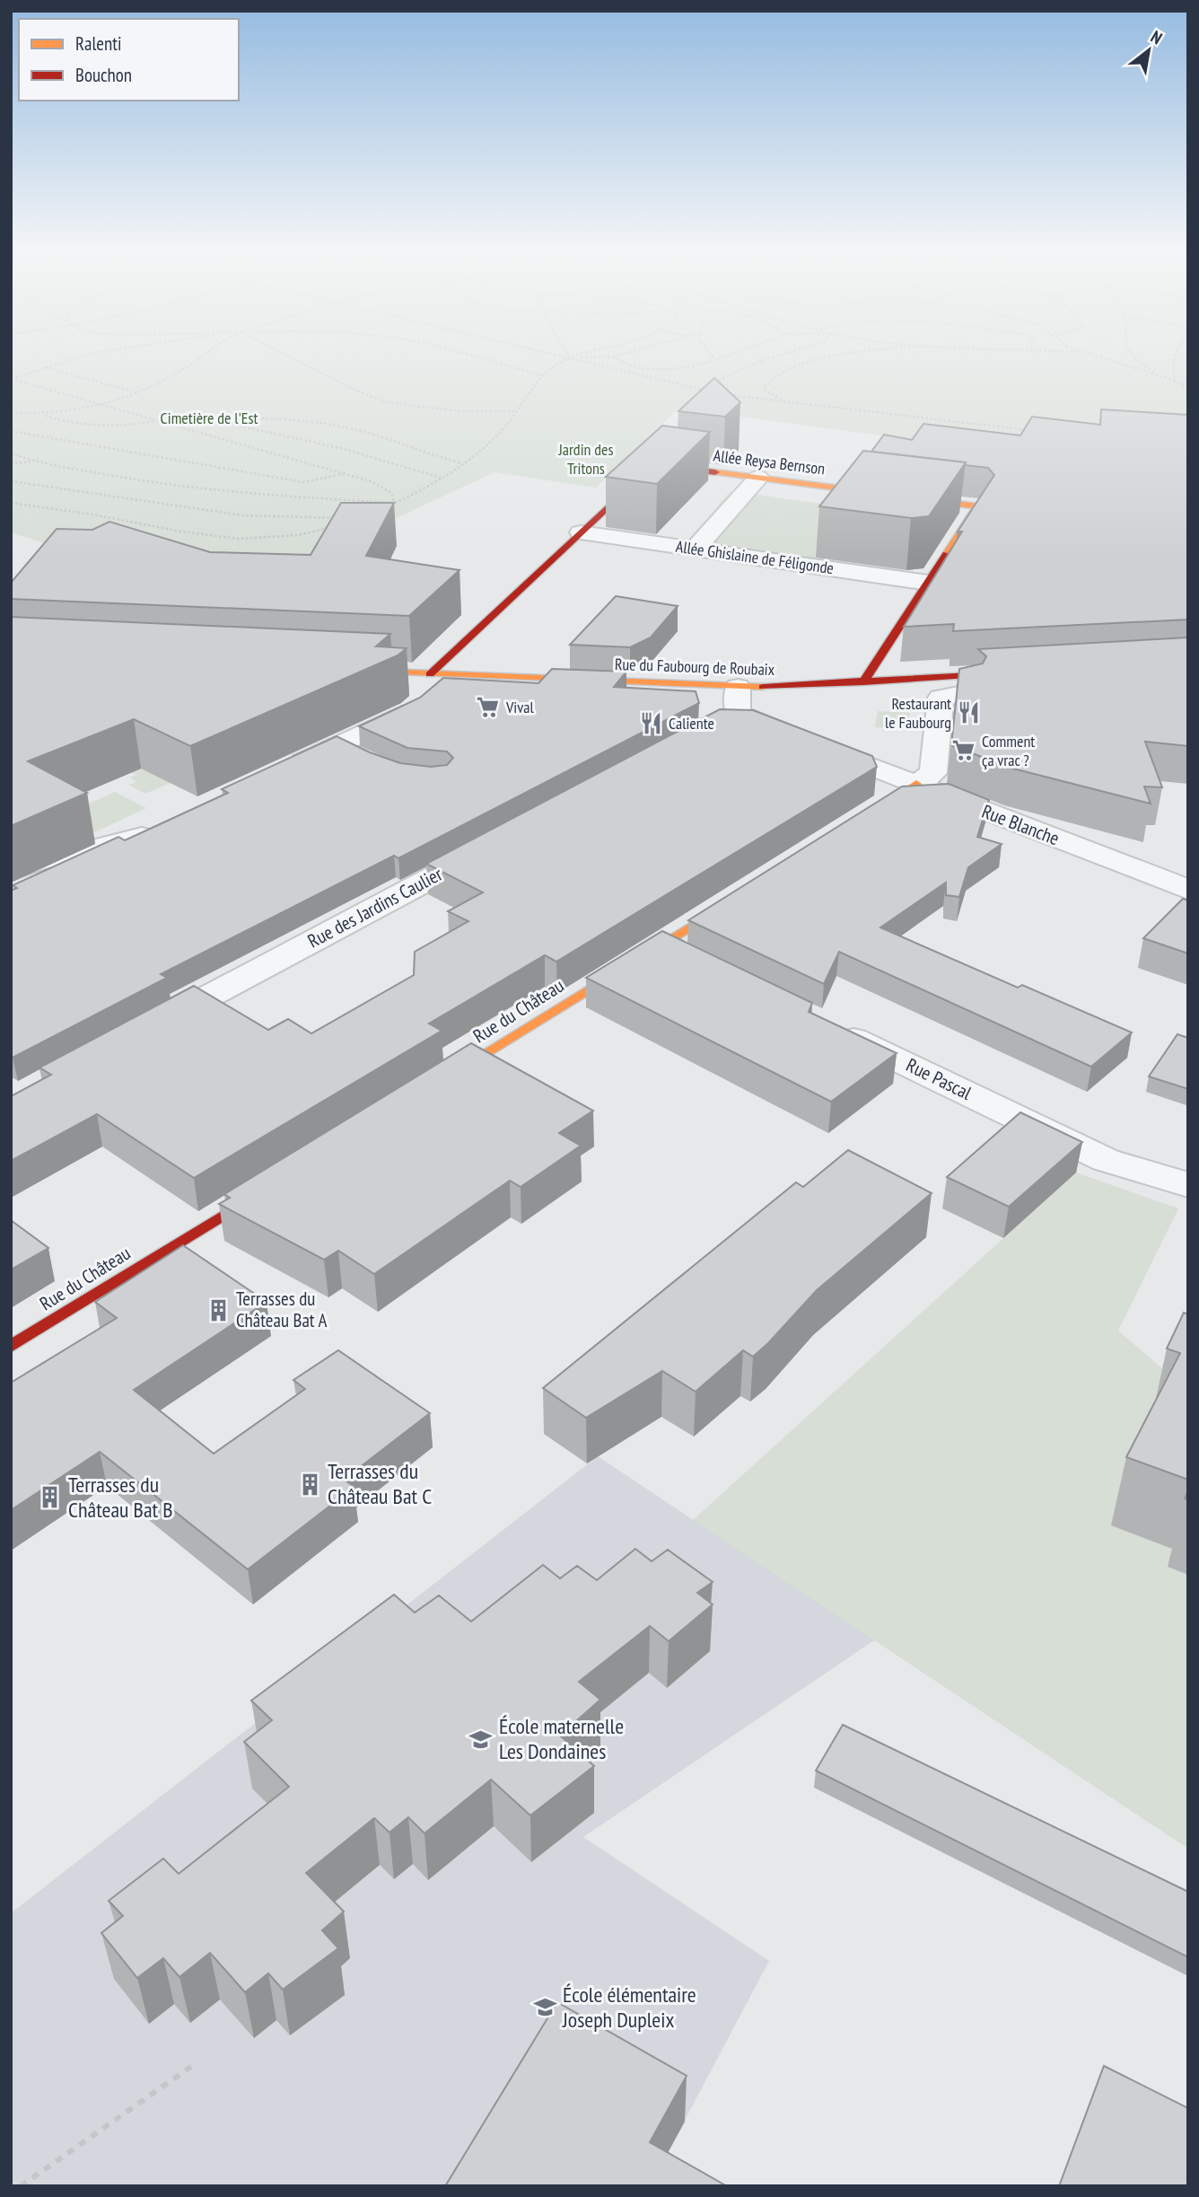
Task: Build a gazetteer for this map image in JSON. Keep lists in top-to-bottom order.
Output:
{
  "streets": {
    "street": [
      "Allée Reysa Bernson",
      "Allée Ghislaine de Féligonde",
      "Rue du Faubourg de Roubaix",
      "Rue Blanche",
      "Rue des Jardins Caulier",
      "Rue du Château",
      "Rue Pascal"
    ]
  },
  "crossings": [
    ["Allée Reysa Bernson", "Allée Ghislaine de Féligonde"],
    ["Allée Reysa Bernson", "Rue du Faubourg de Roubaix"],
    ["Rue du Faubourg de Roubaix", "Rue Blanche"]
  ],
  "parks": ["Cimetière de l'Est", "Jardin des Tritons"],
  "places": {
    "supermarket": ["Vival", "Comment ça vrac ?"],
    "restaurant": ["Restaurant le Faubourg", "Caliente"],
    "building": ["Terrasses du Château Bat A", "Terrasses du Château Bat C", "Terrasses du Château Bat B"],
    "school or university": ["École maternelle Les Dondaines", "École élémentaire Joseph Dupleix"]
  },
  "legend": ["Ralenti", "Bouchon"],
  "north": "top right"
}
